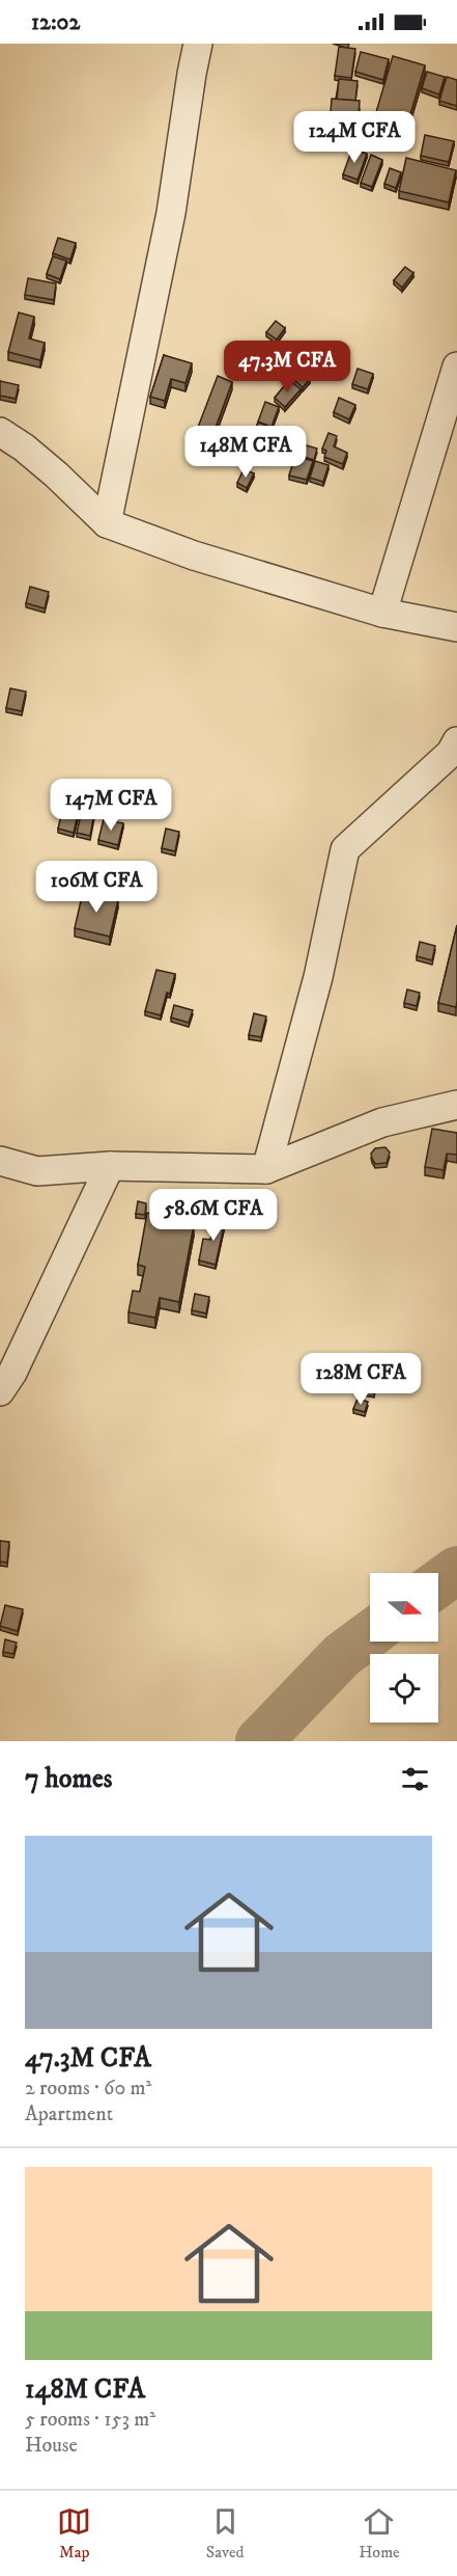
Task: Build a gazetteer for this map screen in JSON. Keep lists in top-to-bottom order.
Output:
{
  "north": "right",
  "page": {
    "status": "12:02",
    "price": [
      "124M CFA",
      "47.3M CFA",
      "148M CFA",
      "147M CFA",
      "106M CFA",
      "58.6M CFA",
      "128M CFA"
    ],
    "heading": "7 homes",
    "list": [
      {
        "name": "47.3M CFA",
        "note": "2 rooms · 60 m² · Apartment"
      },
      {
        "name": "148M CFA",
        "note": "5 rooms · 153 m² · House"
      }
    ],
    "tabs": ["Map", "Saved", "Home"]
  }
}
